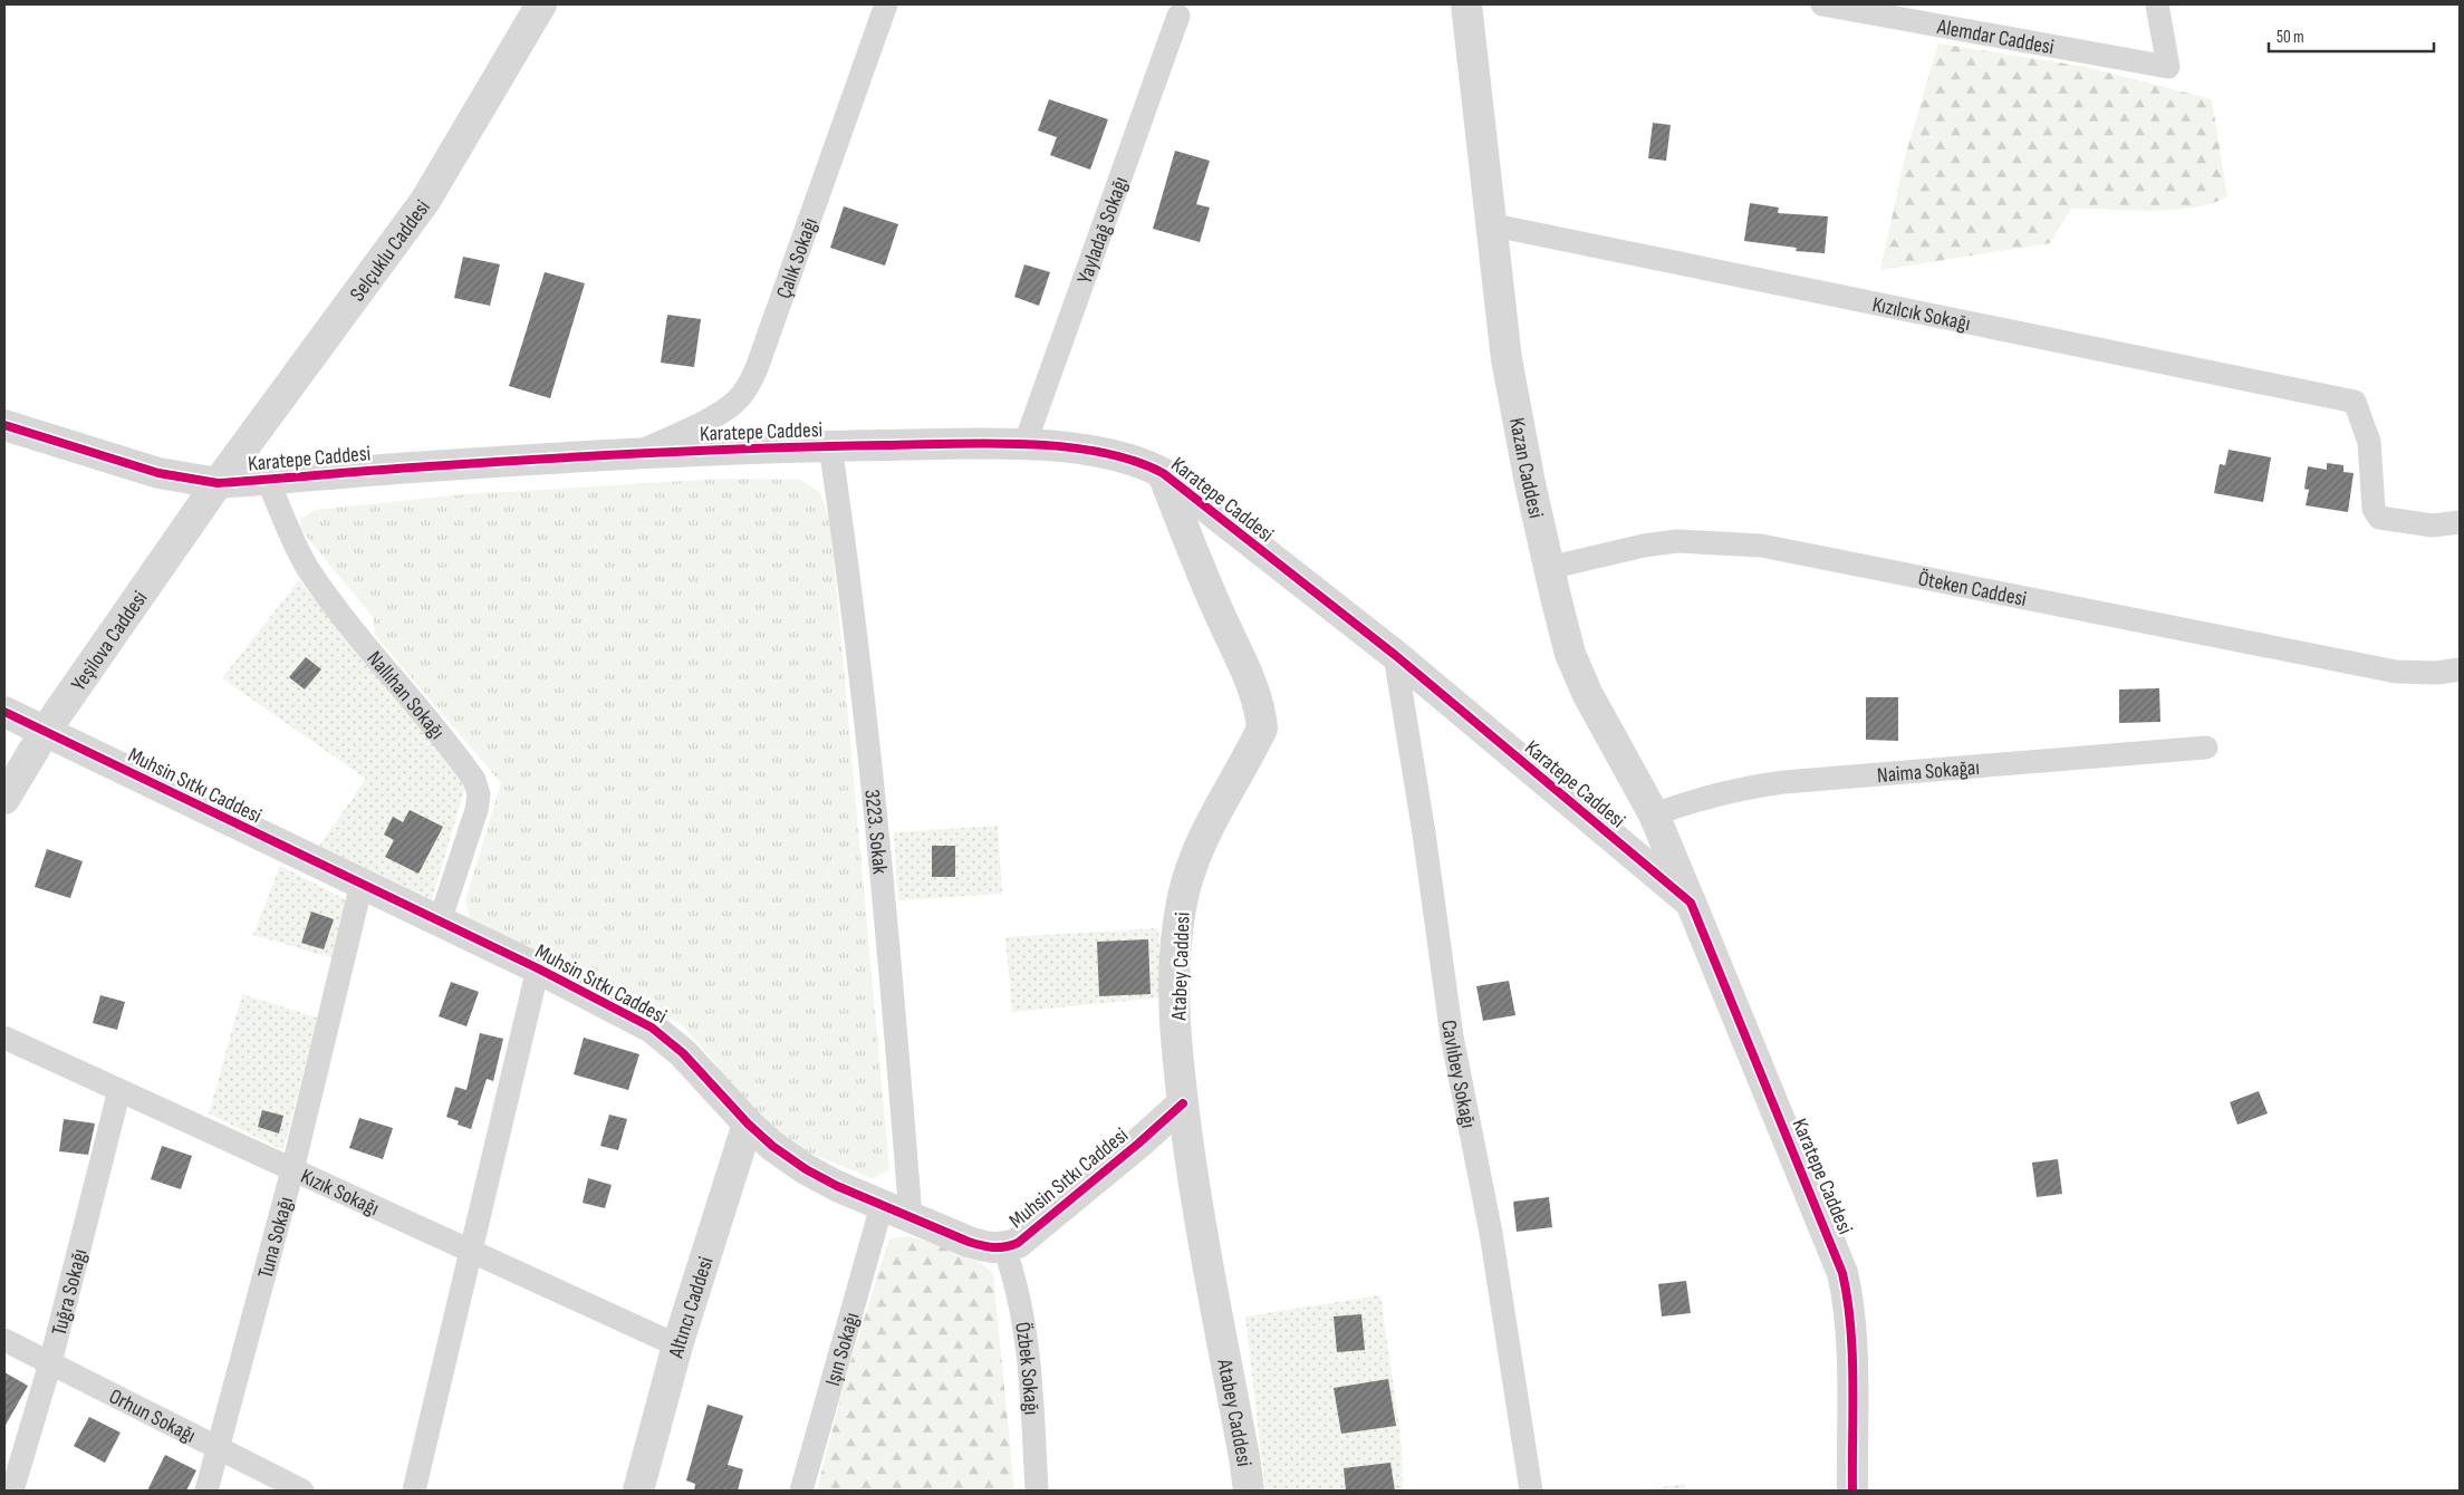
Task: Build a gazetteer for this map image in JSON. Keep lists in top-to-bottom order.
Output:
{
  "streets": {
    "street": [
      "Alemdar Caddesi",
      "Yayladağ Sokağı",
      "Selçuklu Caddesi",
      "Çalık Sokağı",
      "Kızılcık Sokağı",
      "Karatepe Caddesi",
      "Kazan Caddesi",
      "Öteken Caddesi",
      "Yeşilova Caddesi",
      "Nallıhan Sokağı",
      "Naima Sokağaı",
      "Muhsin Sıtkı Caddesi",
      "3223. Sokak",
      "Atabey Caddesi",
      "Cavlıbey Sokağı",
      "Kızık Sokağı",
      "Tuna Sokağı",
      "Tuğra Sokağı",
      "Altıncı Caddesi",
      "Işın Sokağı",
      "Özbek Sokağı",
      "Orhun Sokağı"
    ]
  },
  "crossings": [
    ["Yayladağ Sokağı", "Karatepe Caddesi"],
    ["Selçuklu Caddesi", "Karatepe Caddesi"],
    ["Selçuklu Caddesi", "Yeşilova Caddesi"],
    ["Çalık Sokağı", "Karatepe Caddesi"],
    ["Kızılcık Sokağı", "Kazan Caddesi"],
    ["Karatepe Caddesi", "Kazan Caddesi"],
    ["Karatepe Caddesi", "Yeşilova Caddesi"],
    ["Karatepe Caddesi", "Nallıhan Sokağı"],
    ["Karatepe Caddesi", "3223. Sokak"],
    ["Karatepe Caddesi", "Atabey Caddesi"],
    ["Karatepe Caddesi", "Cavlıbey Sokağı"],
    ["Kazan Caddesi", "Öteken Caddesi"],
    ["Kazan Caddesi", "Naima Sokağaı"],
    ["Yeşilova Caddesi", "Muhsin Sıtkı Caddesi"],
    ["Nallıhan Sokağı", "Muhsin Sıtkı Caddesi"],
    ["Muhsin Sıtkı Caddesi", "3223. Sokak"],
    ["Muhsin Sıtkı Caddesi", "Atabey Caddesi"],
    ["Muhsin Sıtkı Caddesi", "Tuna Sokağı"],
    ["Muhsin Sıtkı Caddesi", "Altıncı Caddesi"],
    ["Muhsin Sıtkı Caddesi", "Işın Sokağı"],
    ["Muhsin Sıtkı Caddesi", "Özbek Sokağı"],
    ["Kızık Sokağı", "Tuna Sokağı"],
    ["Kızık Sokağı", "Tuğra Sokağı"],
    ["Kızık Sokağı", "Altıncı Caddesi"],
    ["Tuna Sokağı", "Orhun Sokağı"],
    ["Tuğra Sokağı", "Orhun Sokağı"]
  ],
  "scale_bar": "50 m"
}
